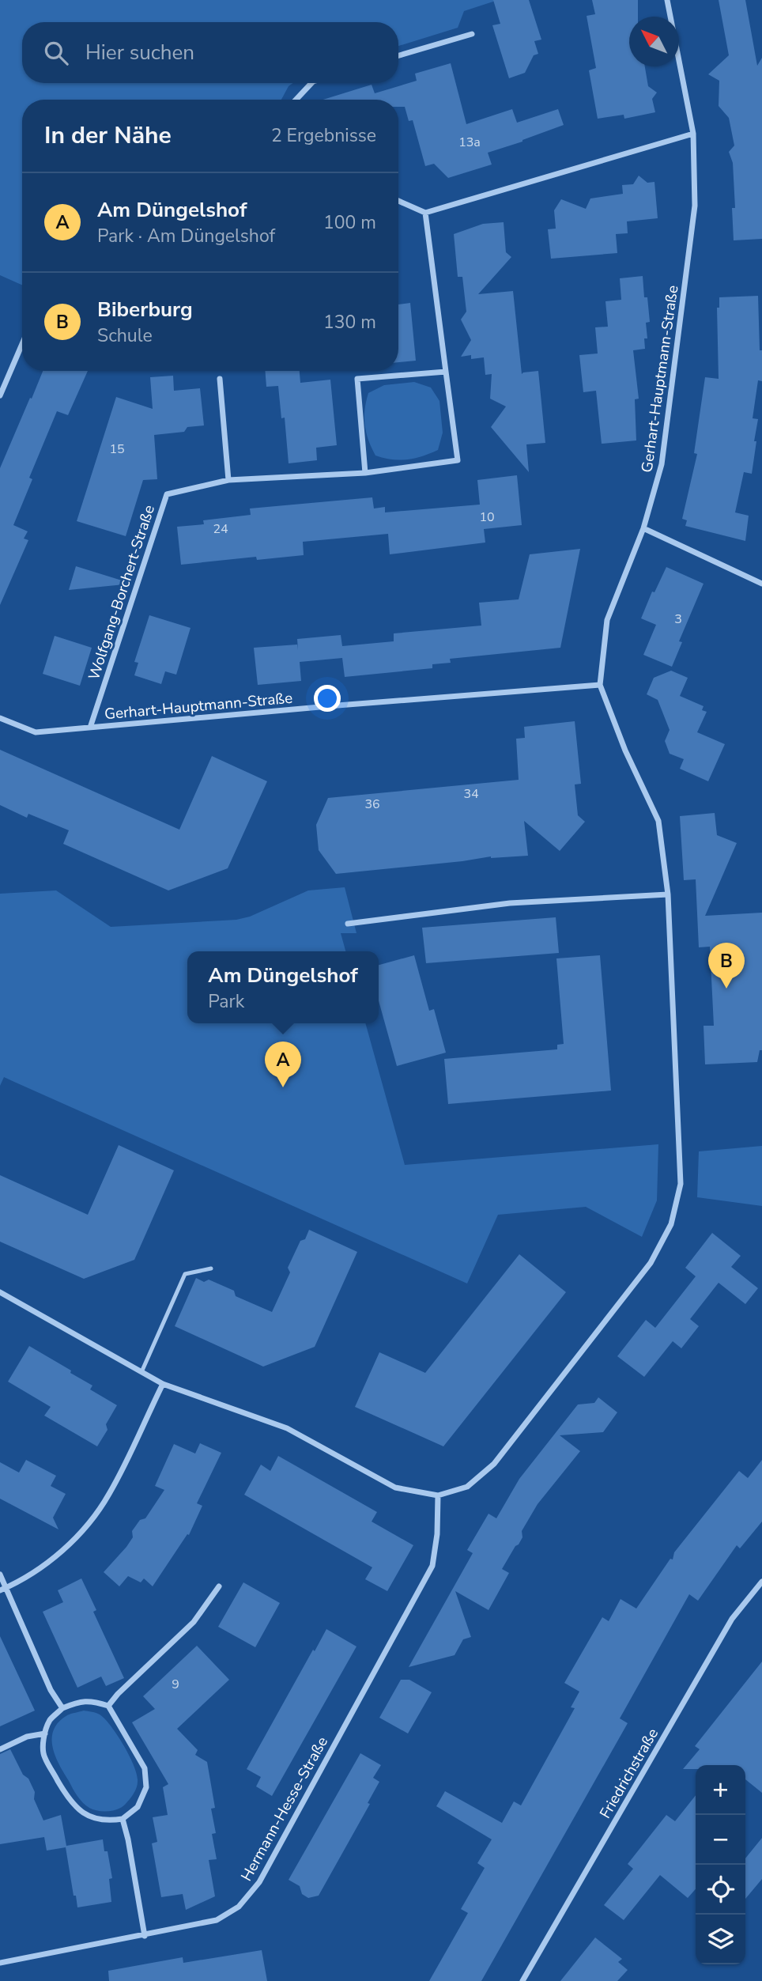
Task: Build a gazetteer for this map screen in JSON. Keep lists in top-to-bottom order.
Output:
{
  "streets": {
    "street": [
      "Gerhart-Hauptmann-Straße",
      "Wolfgang-Borchert-Straße",
      "Friedrichstraße",
      "Hermann-Hesse-Straße"
    ]
  },
  "crossings": [
    ["Gerhart-Hauptmann-Straße", "Wolfgang-Borchert-Straße"],
    ["Gerhart-Hauptmann-Straße", "Hermann-Hesse-Straße"]
  ],
  "house_numbers": [
    "13a",
    "15",
    "10",
    "24",
    "3",
    "34",
    "36",
    "9"
  ],
  "north": "top left",
  "page": {
    "search": "Hier suchen",
    "heading": ["In der Nähe", "2 Ergebnisse"],
    "list": [
      {
        "mark": "A",
        "name": "Am Düngelshof",
        "note": "Park · Am Düngelshof",
        "value": "100 m"
      },
      {
        "mark": "B",
        "name": "Biberburg",
        "note": "Schule",
        "value": "130 m"
      }
    ],
    "pins": ["B", "A"],
    "popup": ["Am Düngelshof", "Park"],
    "map_buttons": ["+", "−"]
  }
}
